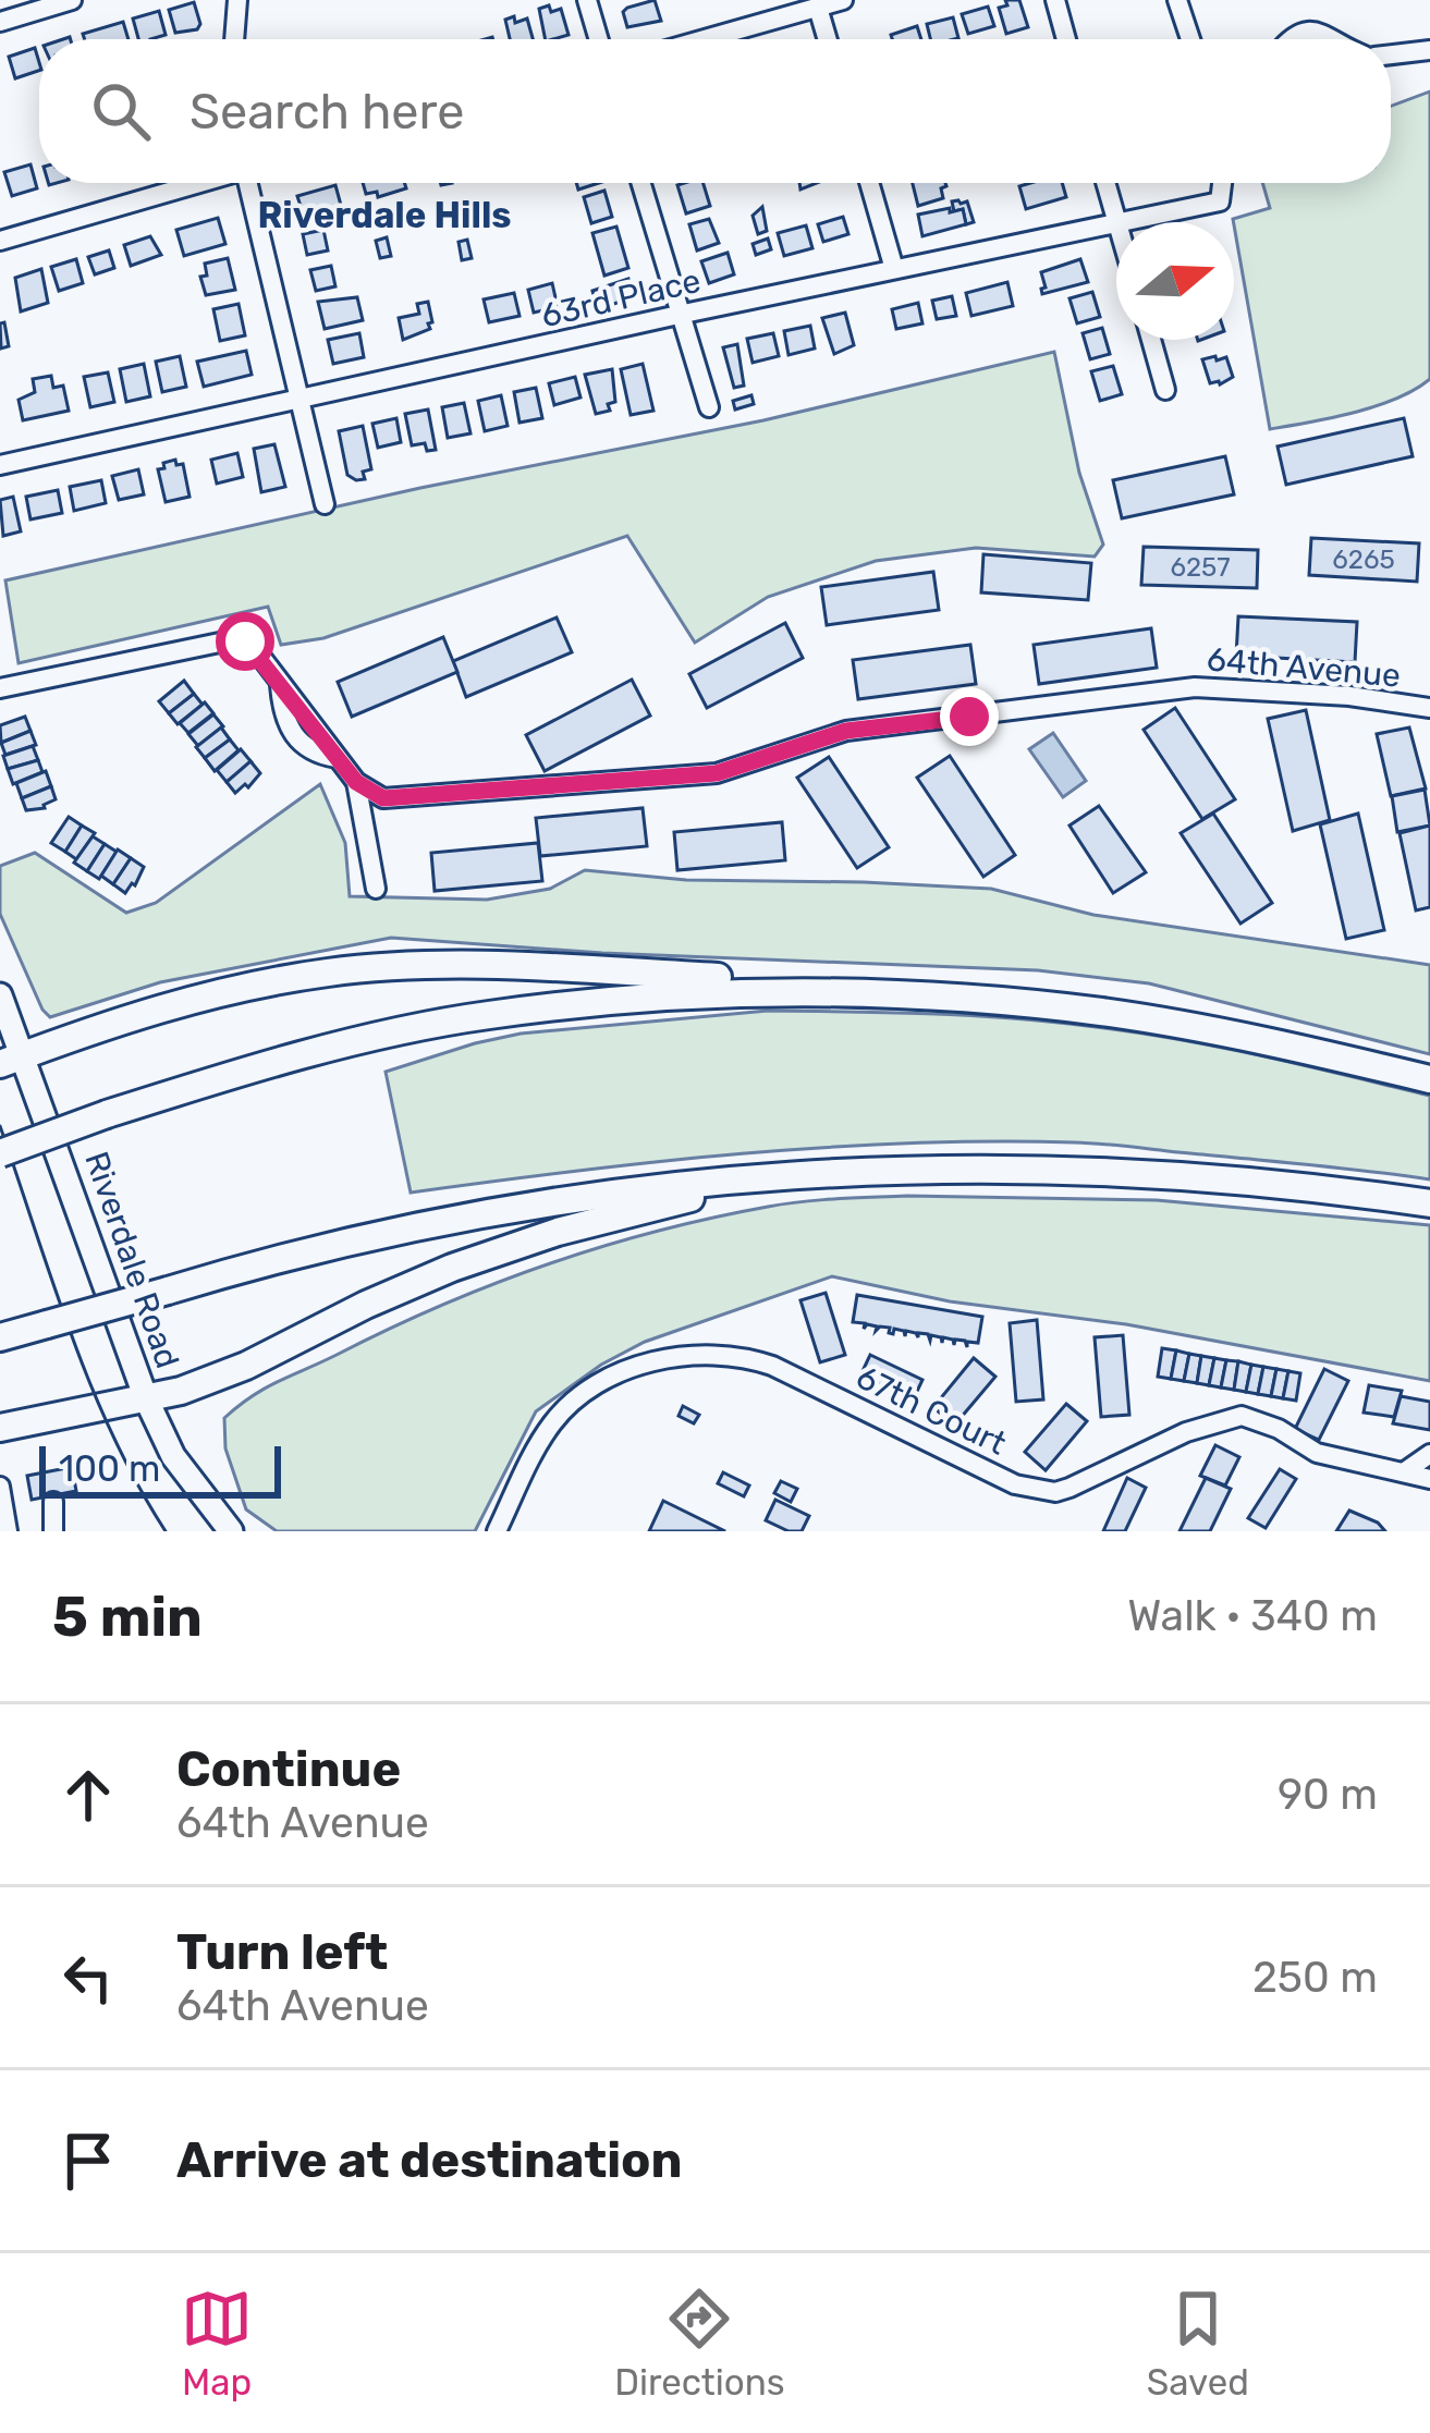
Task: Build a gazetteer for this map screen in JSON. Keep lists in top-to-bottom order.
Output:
{
  "streets": {
    "main road": ["Riverdale Road"],
    "street": ["63rd Place", "64th Avenue", "67th Court"]
  },
  "districts": ["Riverdale Hills"],
  "house_numbers": ["6265", "6257"],
  "scale_bar": "100 m",
  "north": "right",
  "page": {
    "search": "Search here",
    "scale": "100 m",
    "heading": ["5 min", "Walk · 340 m"],
    "list": [
      ["Continue", "64th Avenue", "90 m"],
      ["Turn left", "64th Avenue", "250 m"],
      "Arrive at destination"
    ],
    "nav": ["Map", "Directions", "Saved"]
  }
}
